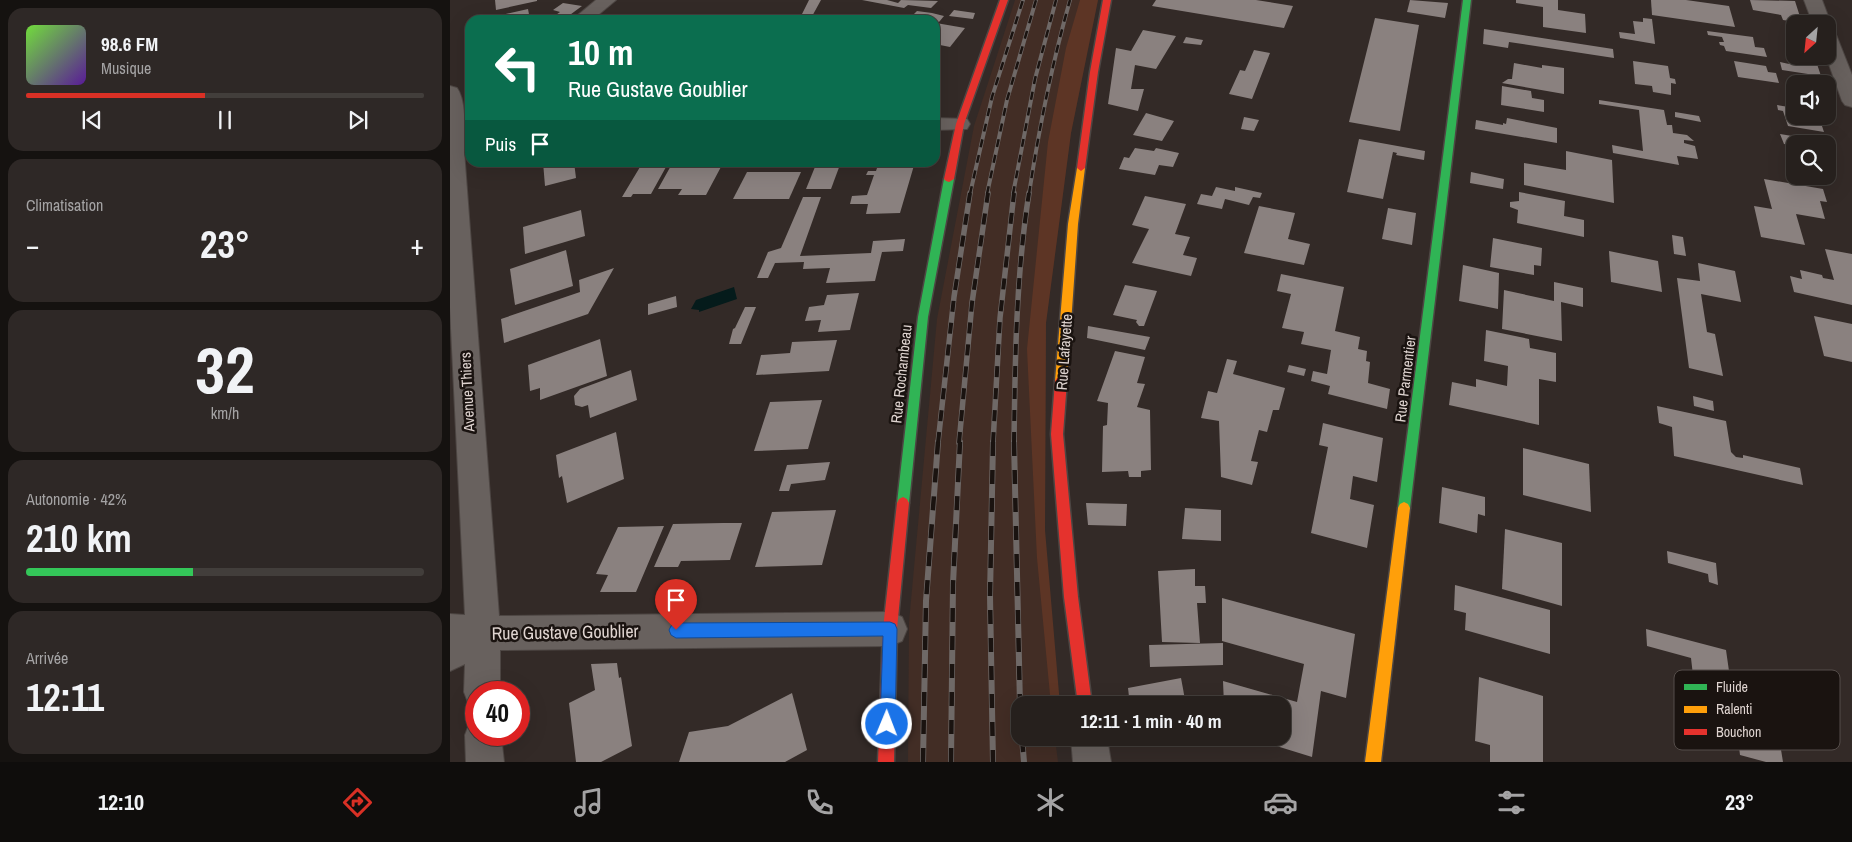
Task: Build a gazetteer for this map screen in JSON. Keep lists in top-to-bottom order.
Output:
{
  "streets": {
    "street": [
      "Rue Lafayette",
      "Rue Rochambeau",
      "Rue Parmentier",
      "Avenue Thiers",
      "Rue Gustave Goublier"
    ]
  },
  "crossings": [
    ["Rue Rochambeau", "Rue Gustave Goublier"],
    ["Avenue Thiers", "Rue Gustave Goublier"]
  ],
  "legend": ["Fluide", "Ralenti", "Bouchon"],
  "north": "bottom left",
  "page": {
    "turn": ["10 m", "Rue Gustave Goublier"],
    "song": ["98.6 FM", "Musique"],
    "then": "Puis",
    "tile": [
      "Climatisation",
      ["32", "km/h"],
      ["Autonomie · 42%", "210 km"],
      ["Arrivée", "12:11"]
    ],
    "heat": ["−", "23°", "+"],
    "limit": "40",
    "trip": "12:11 · 1 min · 40 m",
    "tabs": ["12:10", "23°"]
  }
}
